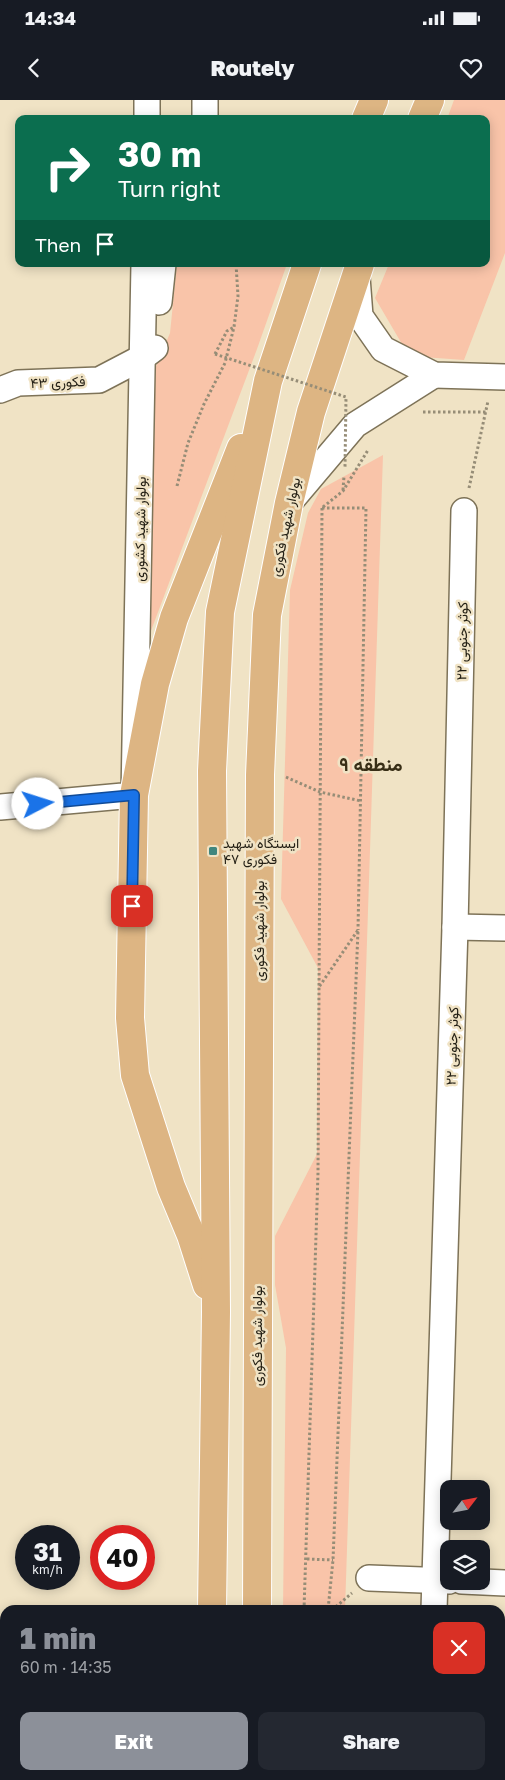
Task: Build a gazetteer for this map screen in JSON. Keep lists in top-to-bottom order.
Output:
{
  "streets": {
    "main road": ["بولوار شهید فکوری"],
    "street": ["فکوری ۴۳", "بولوار شهید کشوری", "کوثر جنوبی ۲۲"]
  },
  "crossings": [
    ["فکوری ۴۳", "بولوار شهید کشوری"]
  ],
  "districts": ["منطقه ۹"],
  "places": {
    "transit": ["ایستگاه شهید فکوری ۴۷"]
  },
  "north": "top right",
  "page": {
    "status": "14:34",
    "header": "Routely",
    "turn": ["30 m", "Turn right"],
    "then": "Then",
    "speed": "31 km/h",
    "limit": "40",
    "heading": ["1 min", "60 m · 14:35"],
    "buttons": ["Exit", "Share"]
  }
}
